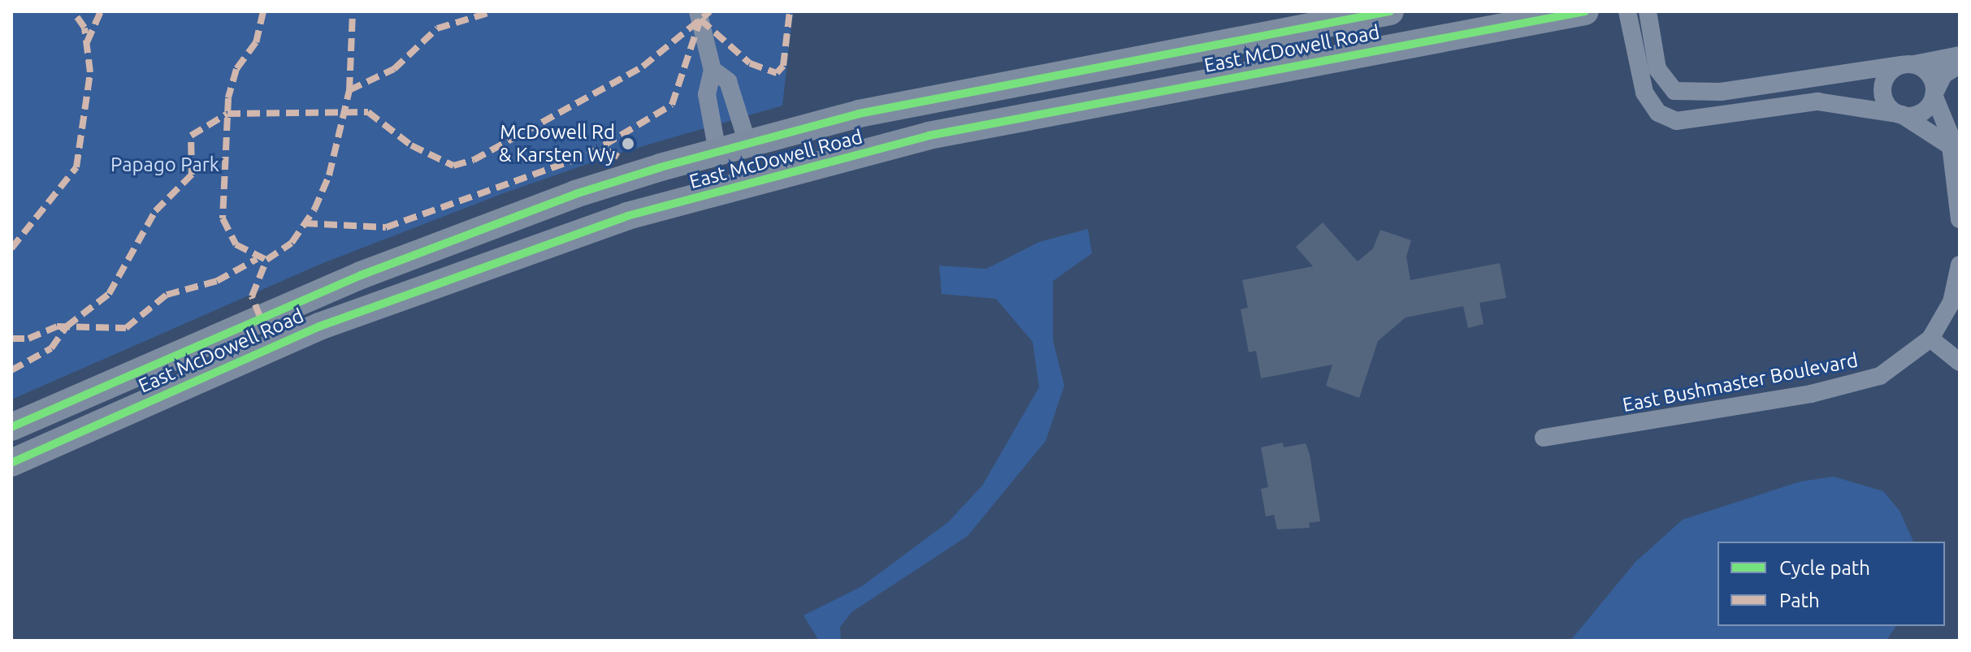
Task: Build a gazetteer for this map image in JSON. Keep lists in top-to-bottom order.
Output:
{
  "streets": {
    "main road": ["East McDowell Road"],
    "street": ["East Bushmaster Boulevard"]
  },
  "parks": ["Papago Park"],
  "places": ["McDowell Rd & Karsten Wy"],
  "legend": ["Cycle path", "Path"]
}
